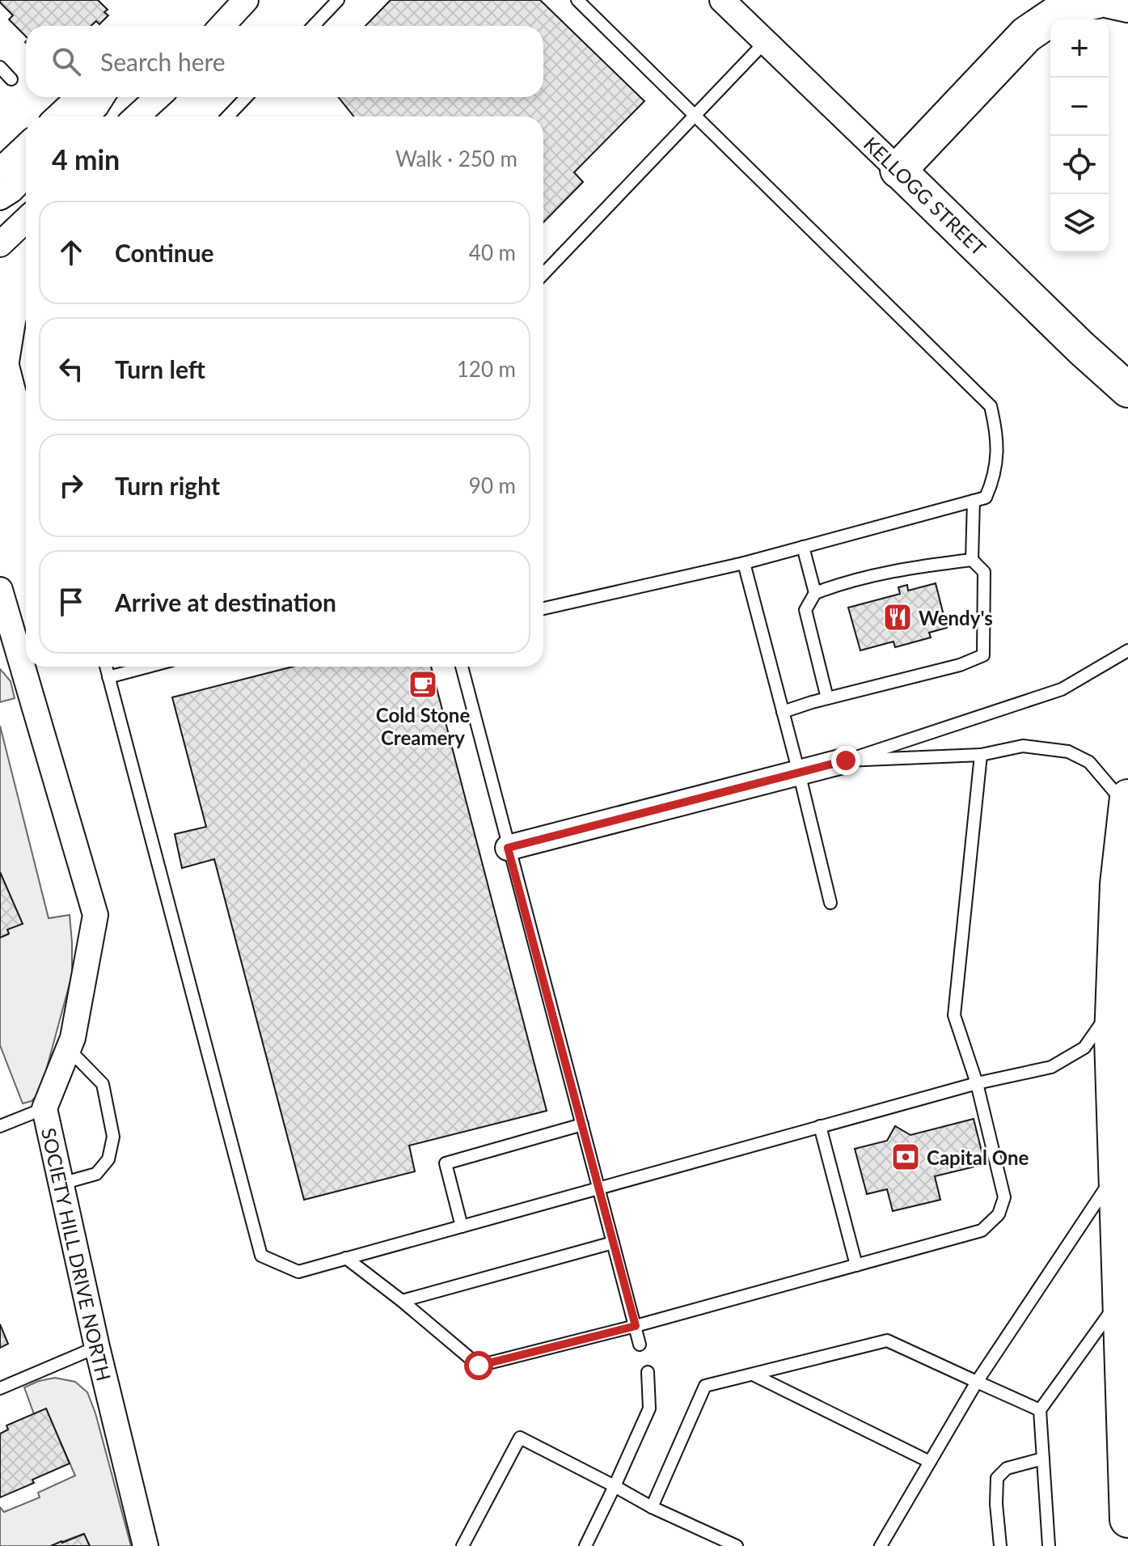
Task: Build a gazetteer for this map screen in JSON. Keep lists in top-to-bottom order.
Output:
{
  "streets": {
    "street": ["KELLOGG STREET", "SOCIETY HILL DRIVE NORTH"]
  },
  "places": {
    "restaurant": ["Wendy's"],
    "cafe": ["Cold Stone Creamery"],
    "bank": ["Capital One"]
  },
  "page": {
    "map_buttons": ["+", "−"],
    "search": "Search here",
    "heading": ["4 min", "Walk · 250 m"],
    "list": [
      ["Continue", "40 m"],
      ["Turn left", "120 m"],
      ["Turn right", "90 m"],
      "Arrive at destination"
    ]
  }
}
